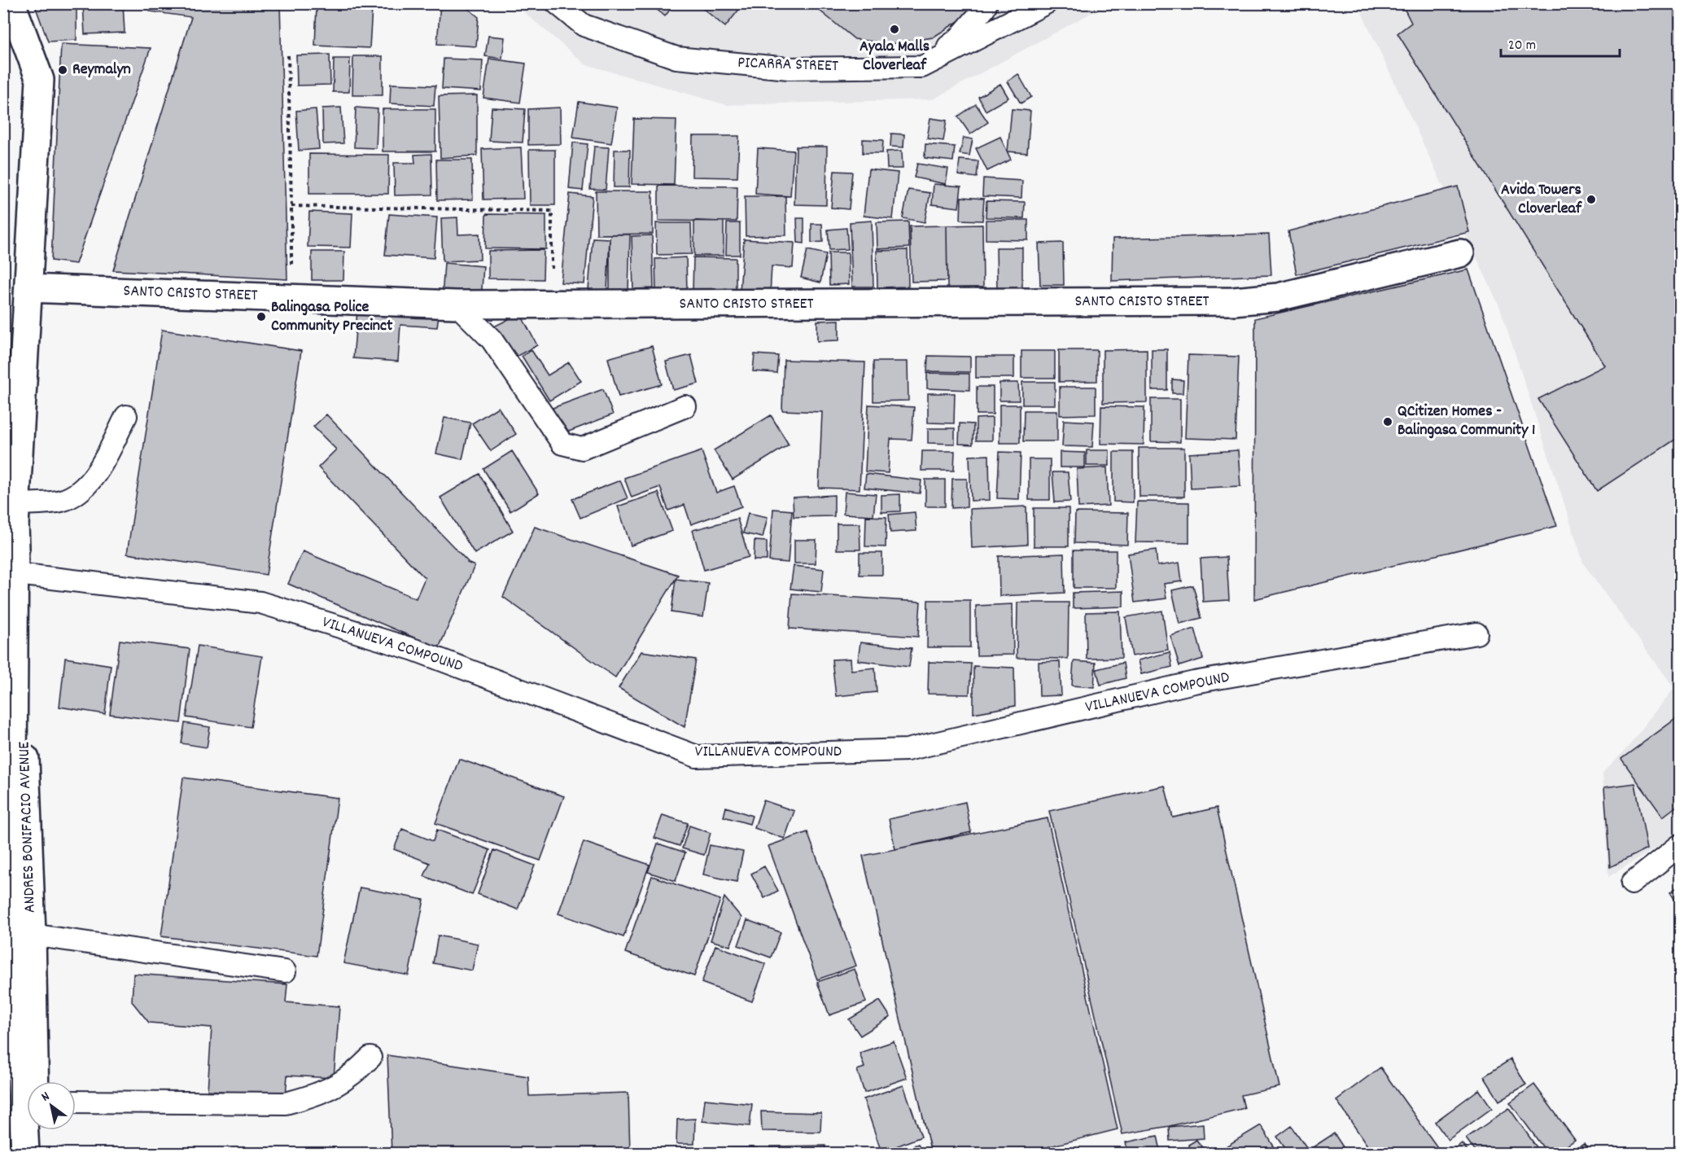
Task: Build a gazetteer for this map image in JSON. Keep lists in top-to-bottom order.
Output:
{
  "streets": {
    "main road": ["SANTO CRISTO STREET", "ANDRES BONIFACIO AVENUE"],
    "lane": ["PICARRA STREET", "VILLANUEVA COMPOUND"]
  },
  "crossings": [
    ["SANTO CRISTO STREET", "ANDRES BONIFACIO AVENUE"],
    ["VILLANUEVA COMPOUND", "ANDRES BONIFACIO AVENUE"]
  ],
  "places": [
    "Ayala Malls Cloverleaf",
    "Reymalyn",
    "Avida Towers Cloverleaf",
    "Balingasa Police Community Precinct",
    "QCitizen Homes - Balingasa Community 1"
  ],
  "scale_bar": "20 m",
  "north": "top left"
}
